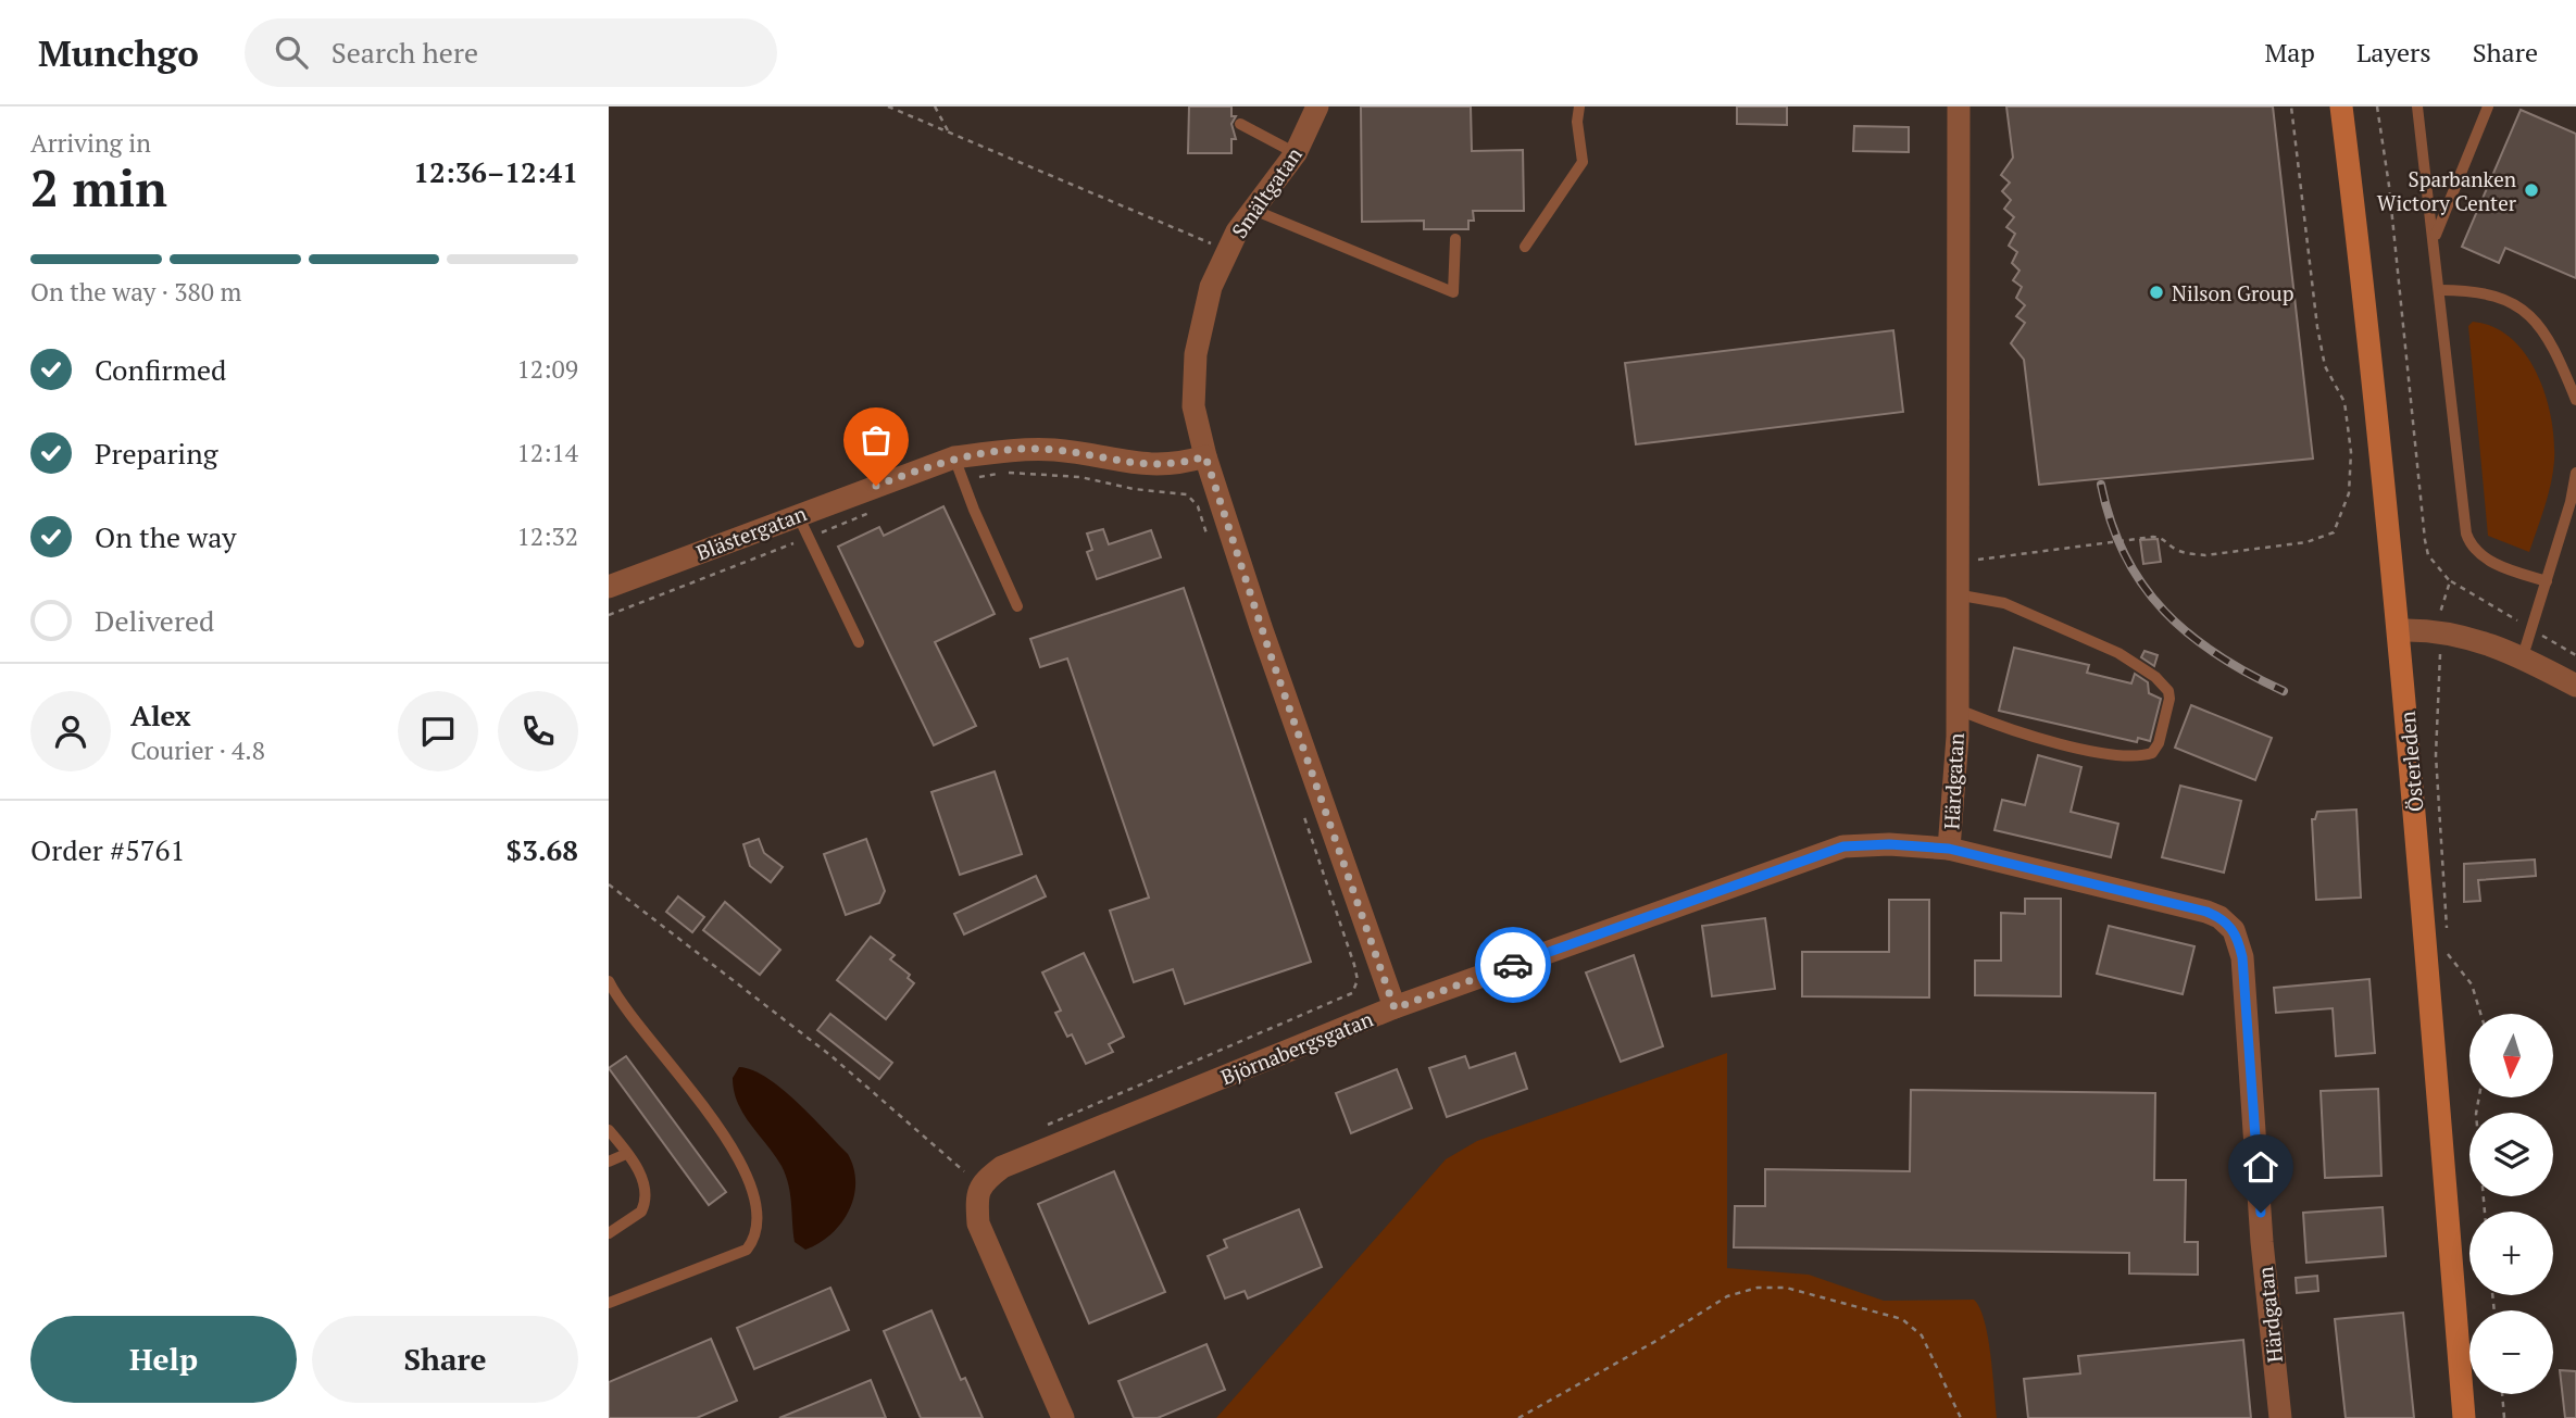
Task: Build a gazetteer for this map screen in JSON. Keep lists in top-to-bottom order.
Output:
{
  "streets": {
    "main road": ["Österleden"],
    "street": [
      "Smältgatan",
      "Blästergatan",
      "Härdgatan",
      "Björnabergsgatan"
    ]
  },
  "crossings": [
    ["Smältgatan", "Blästergatan"],
    ["Smältgatan", "Björnabergsgatan"],
    ["Härdgatan", "Björnabergsgatan"]
  ],
  "places": ["Sparbanken Wictory Center", "Nilson Group"],
  "north": "bottom",
  "page": {
    "header": "Munchgo",
    "search": "Search here",
    "nav": ["Map", "Layers", "Share"],
    "heading": ["2 min", "Arriving in", "12:36–12:41"],
    "panel": [
      "Alex",
      "Courier · 4.8",
      "Order #5761",
      "$3.68"
    ],
    "bar": "On the way · 380 m",
    "list": [
      ["Confirmed", "12:09"],
      ["Preparing", "12:14"],
      ["On the way", "12:32"],
      "Delivered"
    ],
    "map_buttons": ["+", "−"],
    "buttons": ["Help", "Share"]
  }
}
